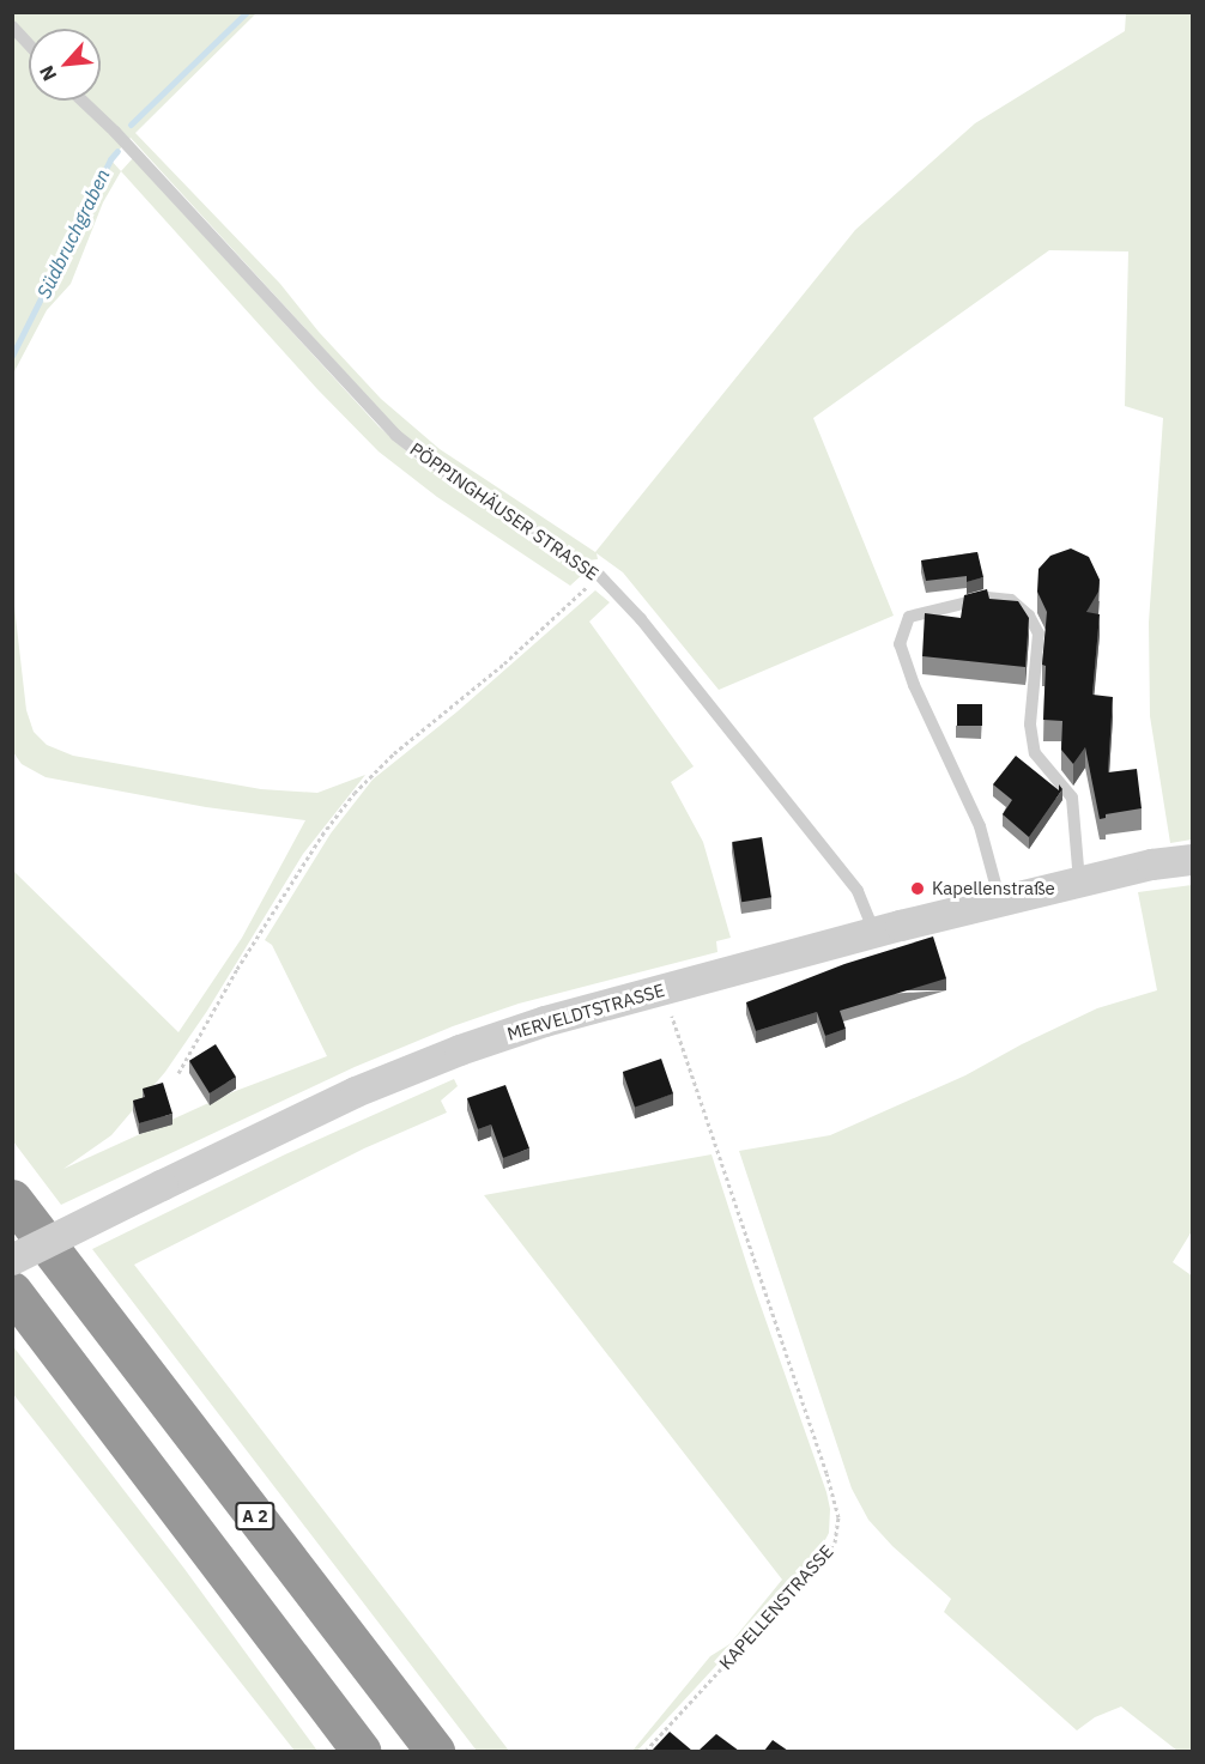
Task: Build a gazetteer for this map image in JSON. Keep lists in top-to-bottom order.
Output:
{
  "streets": {
    "highway": ["A 2"],
    "street": ["MERVELDTSTRASSE"],
    "lane": ["PÖPPINGHÄUSER STRASSE"],
    "path": ["KAPELLENSTRASSE"]
  },
  "crossings": [
    ["PÖPPINGHÄUSER STRASSE", "MERVELDTSTRASSE"],
    ["MERVELDTSTRASSE", "KAPELLENSTRASSE"]
  ],
  "water": ["Südbruchgraben"],
  "places": ["Kapellenstraße"],
  "north": "bottom left"
}
